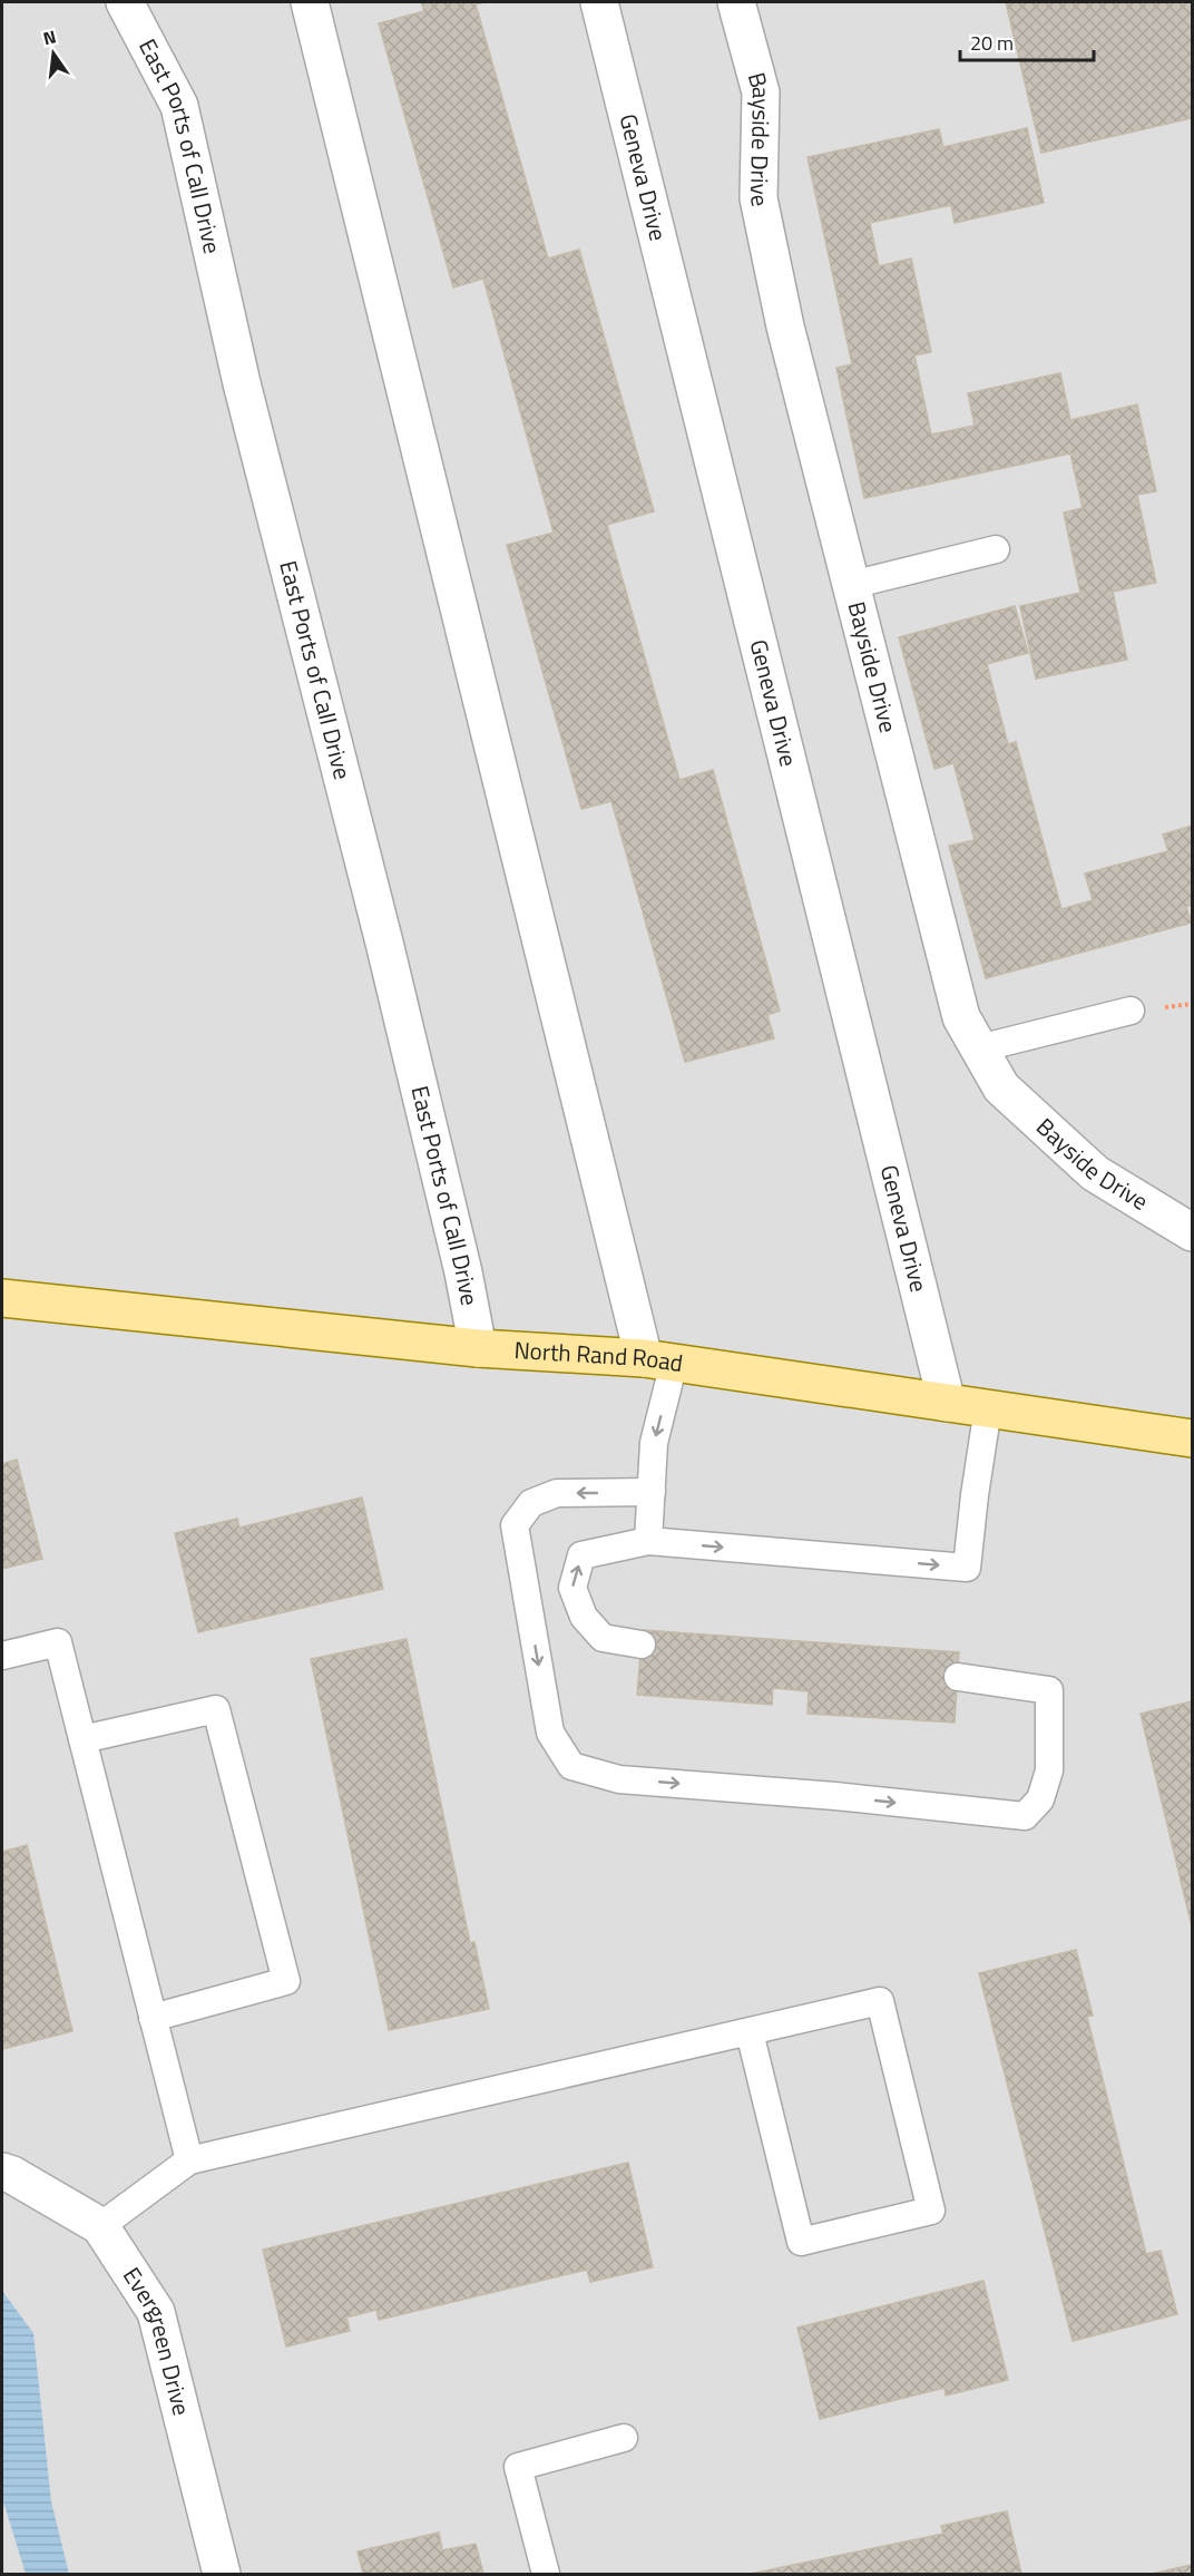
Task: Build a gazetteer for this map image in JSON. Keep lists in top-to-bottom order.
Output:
{
  "streets": {
    "main road": ["North Rand Road"],
    "street": [
      "Bayside Drive",
      "East Ports of Call Drive",
      "Geneva Drive",
      "Evergreen Drive"
    ]
  },
  "crossings": [
    ["East Ports of Call Drive", "North Rand Road"],
    ["Geneva Drive", "North Rand Road"]
  ],
  "scale_bar": "20 m",
  "north": "top"
}
